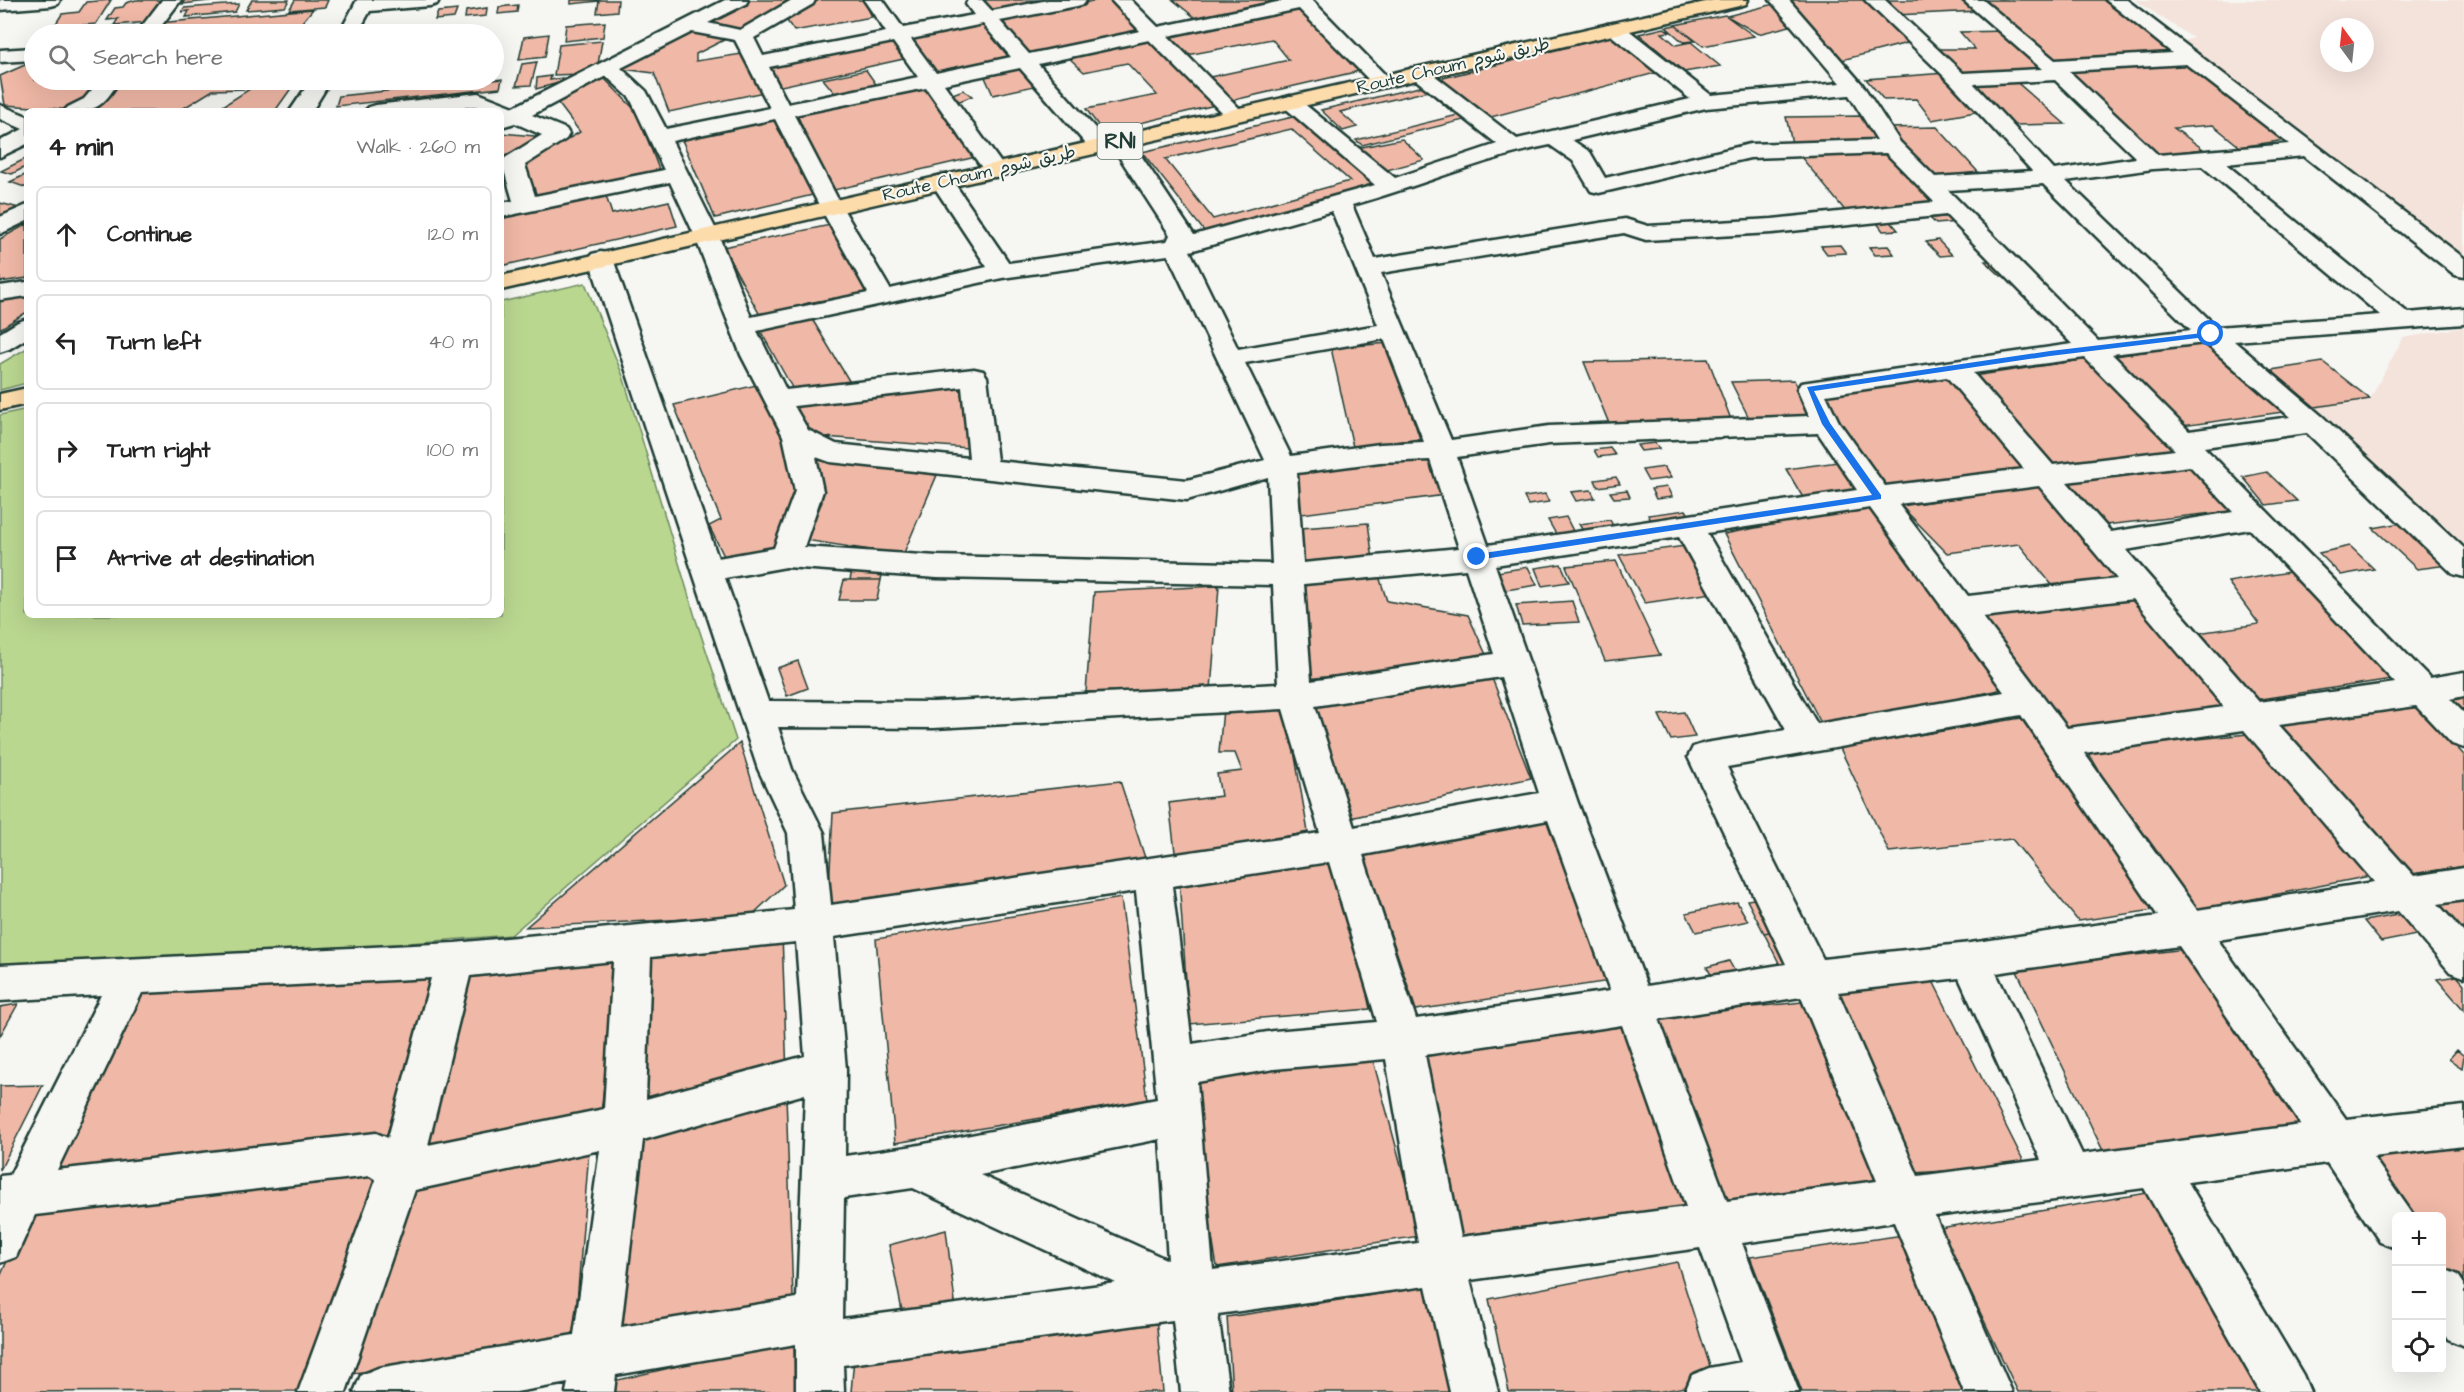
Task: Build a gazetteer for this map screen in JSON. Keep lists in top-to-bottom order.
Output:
{
  "streets": {
    "highway": ["Route Choum طريق شوم", "RN1"]
  },
  "north": "top",
  "page": {
    "search": "Search here",
    "heading": ["4 min", "Walk · 260 m"],
    "list": [
      ["Continue", "120 m"],
      ["Turn left", "40 m"],
      ["Turn right", "100 m"],
      "Arrive at destination"
    ],
    "map_buttons": ["+", "−"]
  }
}
